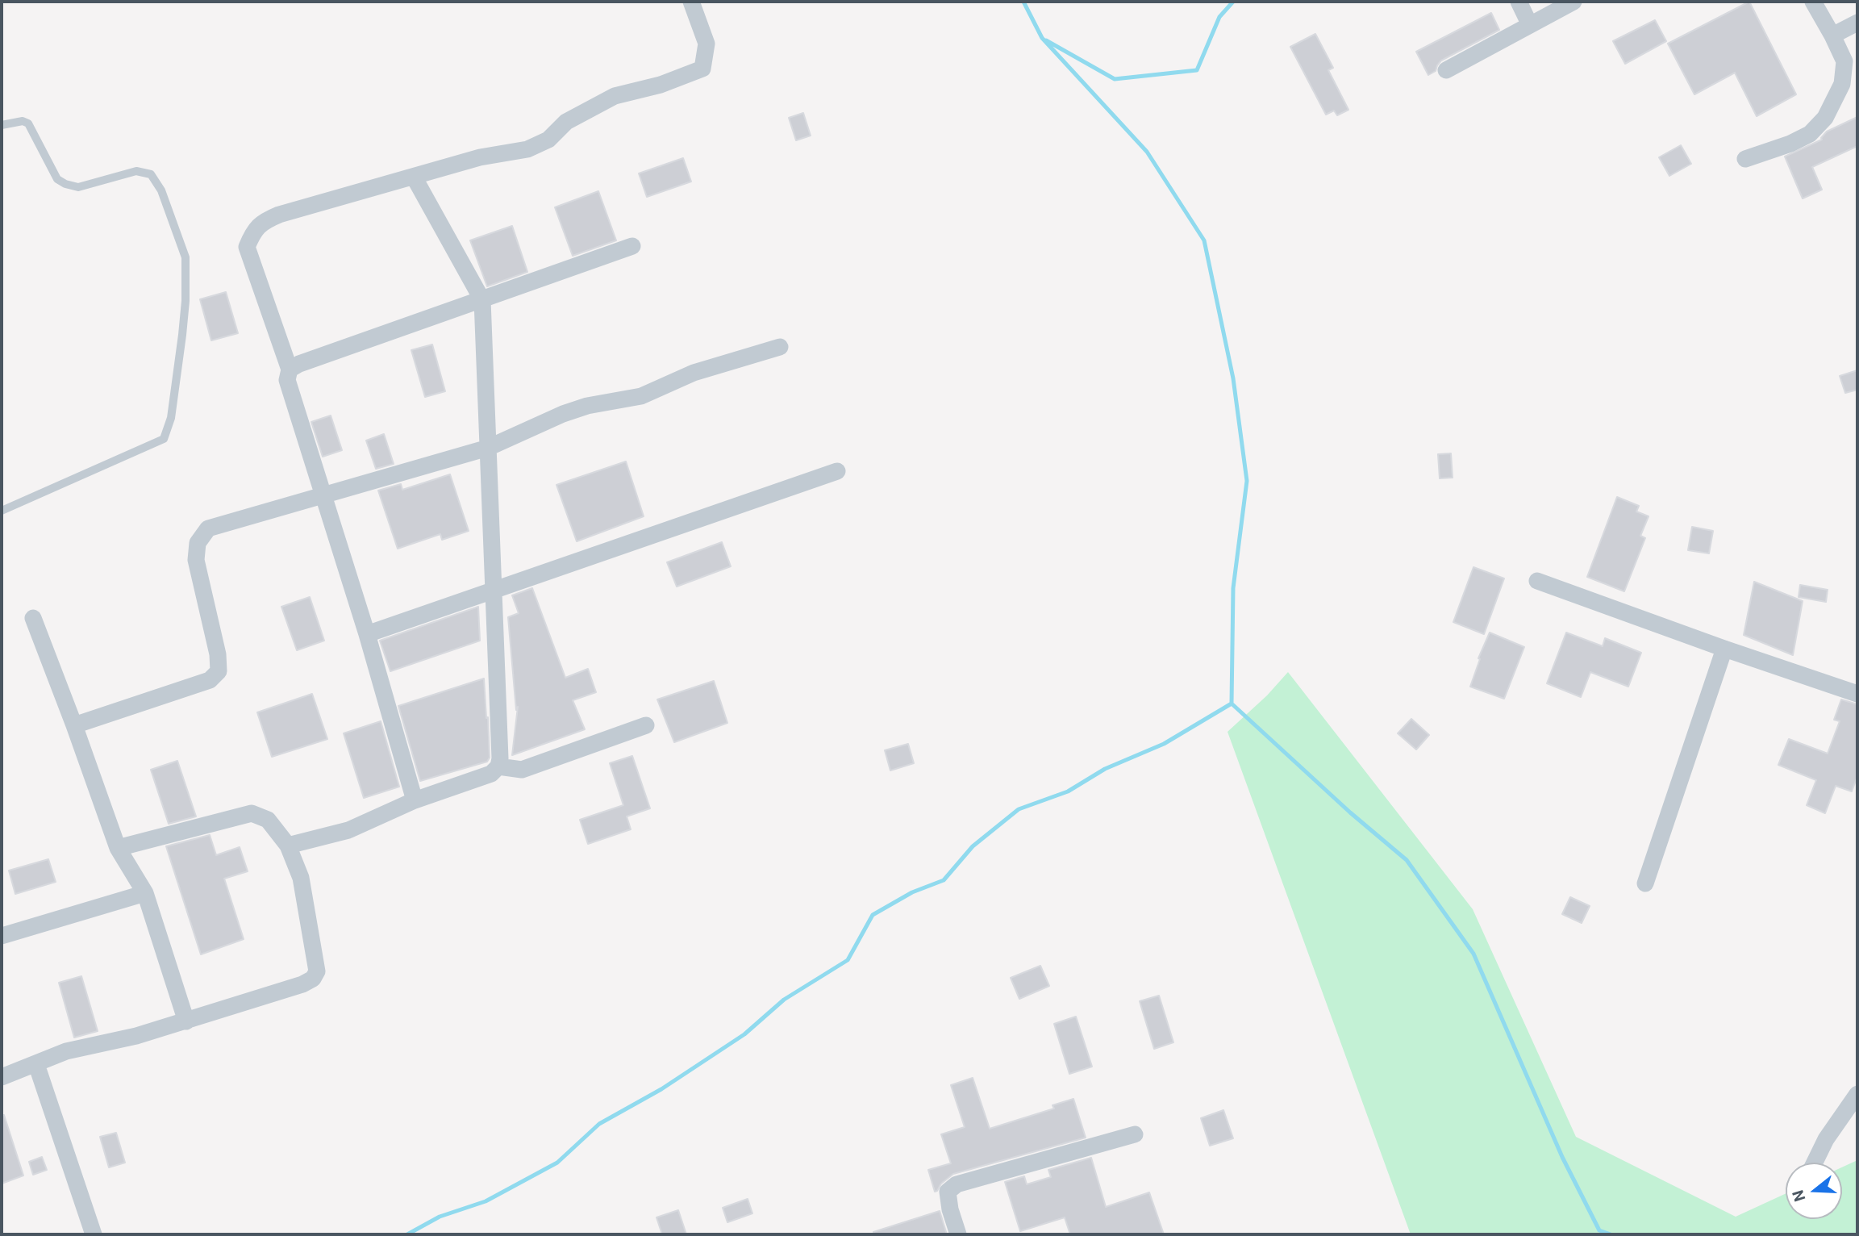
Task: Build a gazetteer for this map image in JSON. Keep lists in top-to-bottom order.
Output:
{
  "north": "left"
}
